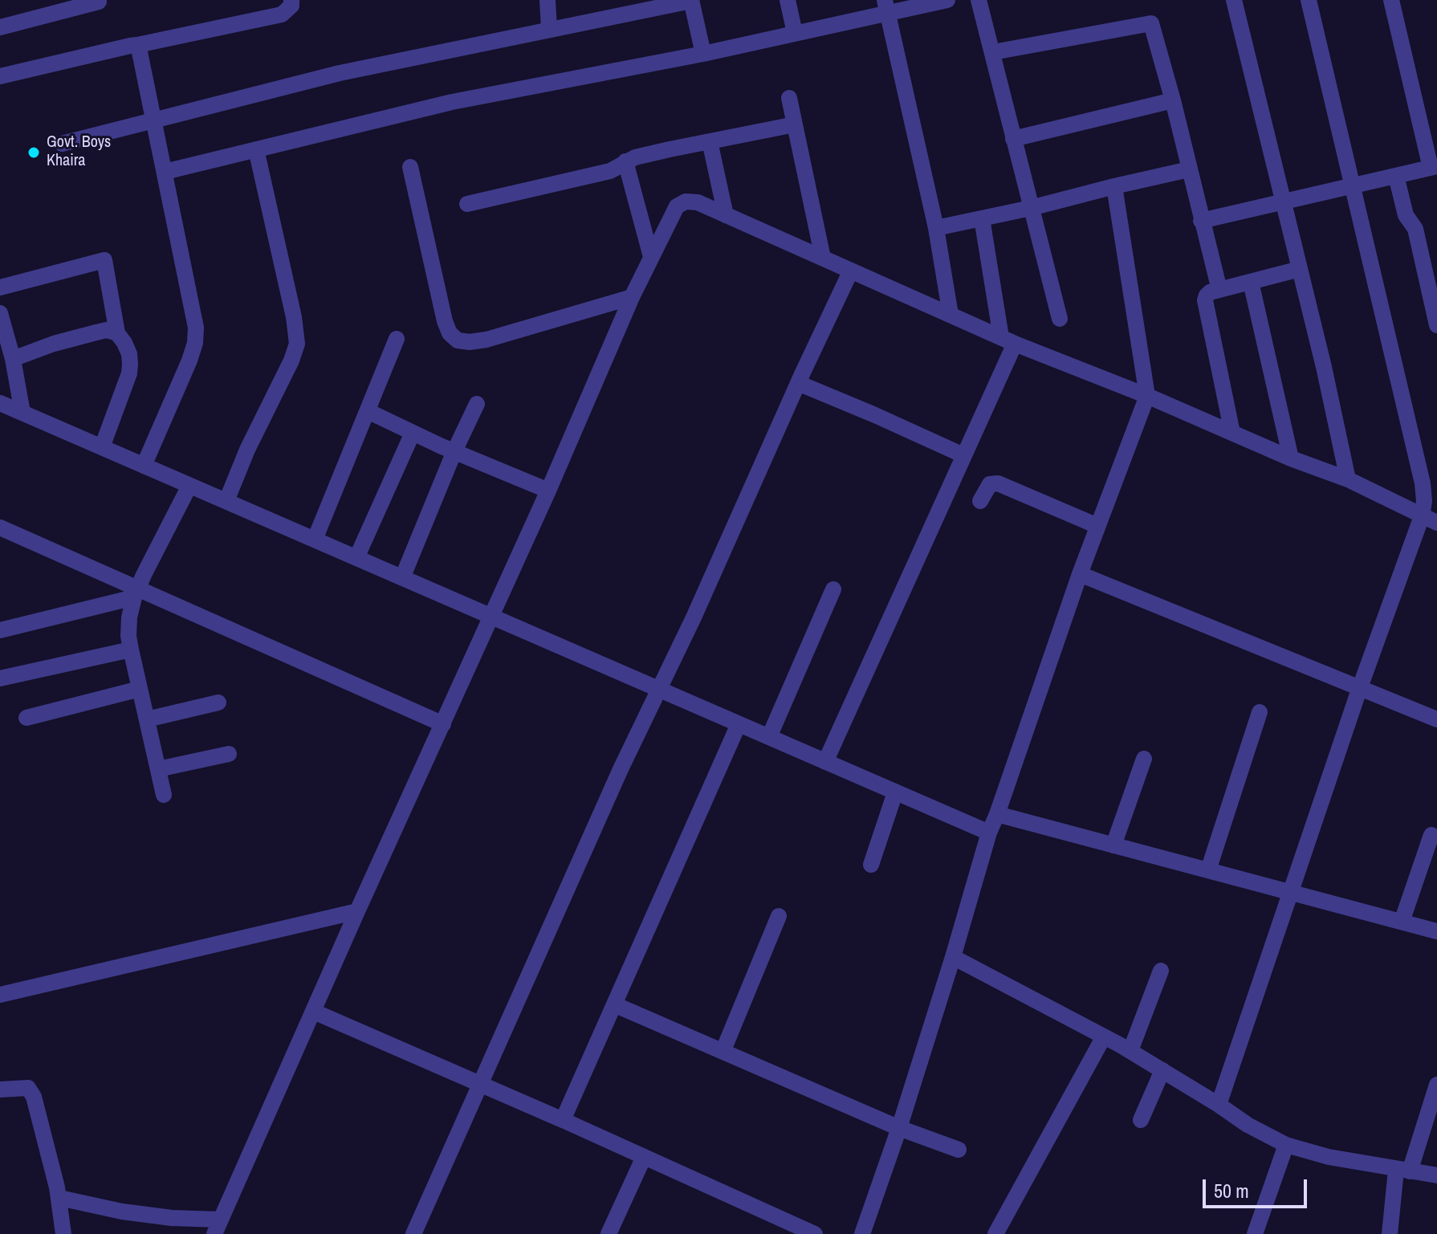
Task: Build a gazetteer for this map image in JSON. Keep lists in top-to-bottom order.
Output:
{
  "places": ["Govt. Boys Khaira"],
  "scale_bar": "50 m"
}
